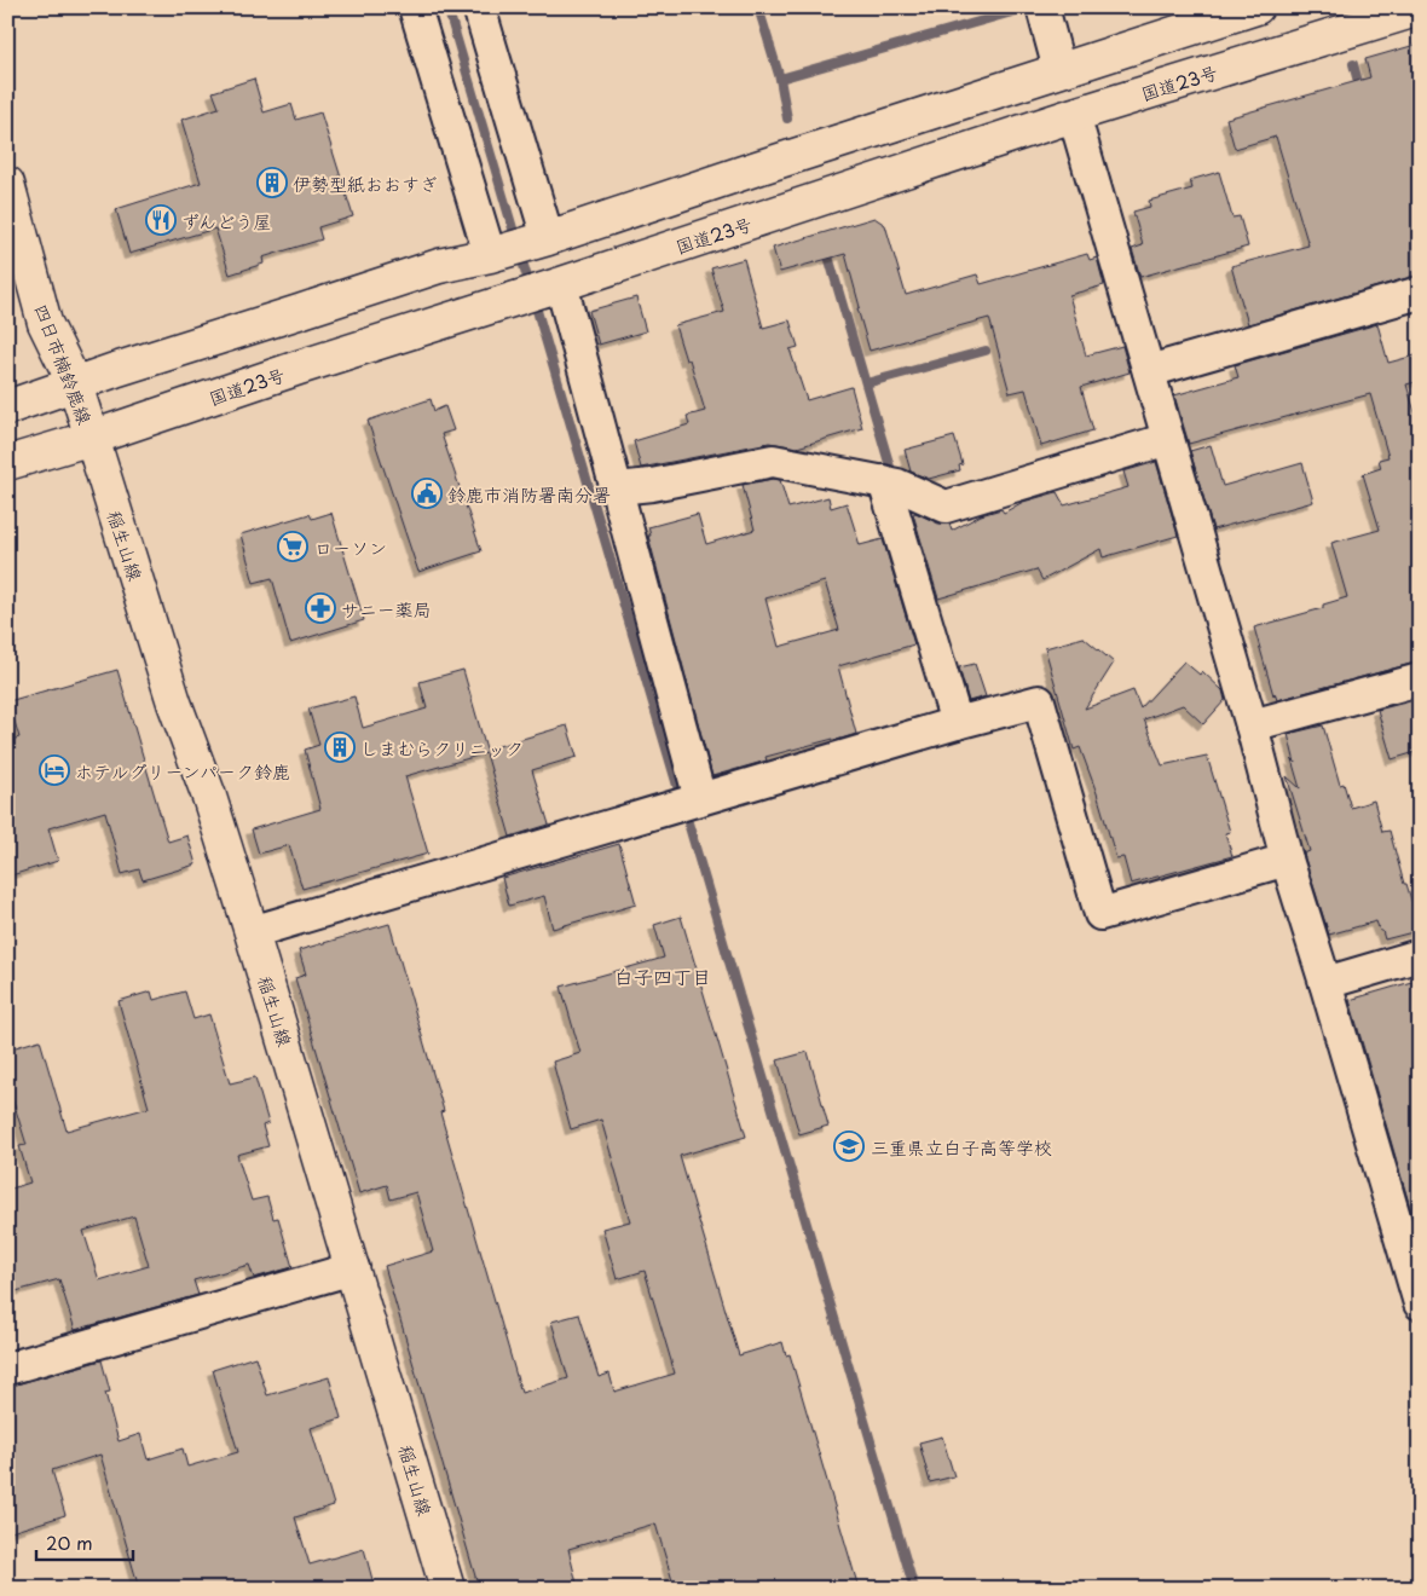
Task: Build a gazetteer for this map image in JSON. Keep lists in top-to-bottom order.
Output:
{
  "streets": {
    "main road": ["国道23号", "四日市楠鈴鹿線", "稲生山線"]
  },
  "crossings": [
    ["国道23号", "四日市楠鈴鹿線"],
    ["国道23号", "稲生山線"],
    ["四日市楠鈴鹿線", "稲生山線"]
  ],
  "districts": ["白子四丁目"],
  "places": {
    "building": ["伊勢型紙おおすぎ", "しまむらクリニック"],
    "restaurant": ["ずんどう屋"],
    "public building": ["鈴鹿市消防署南分署"],
    "supermarket": ["ローソン"],
    "pharmacy": ["サニー薬局"],
    "hotel": ["ホテルグリーンパーク鈴鹿"],
    "school or university": ["三重県立白子高等学校"]
  },
  "scale_bar": "20 m"
}
